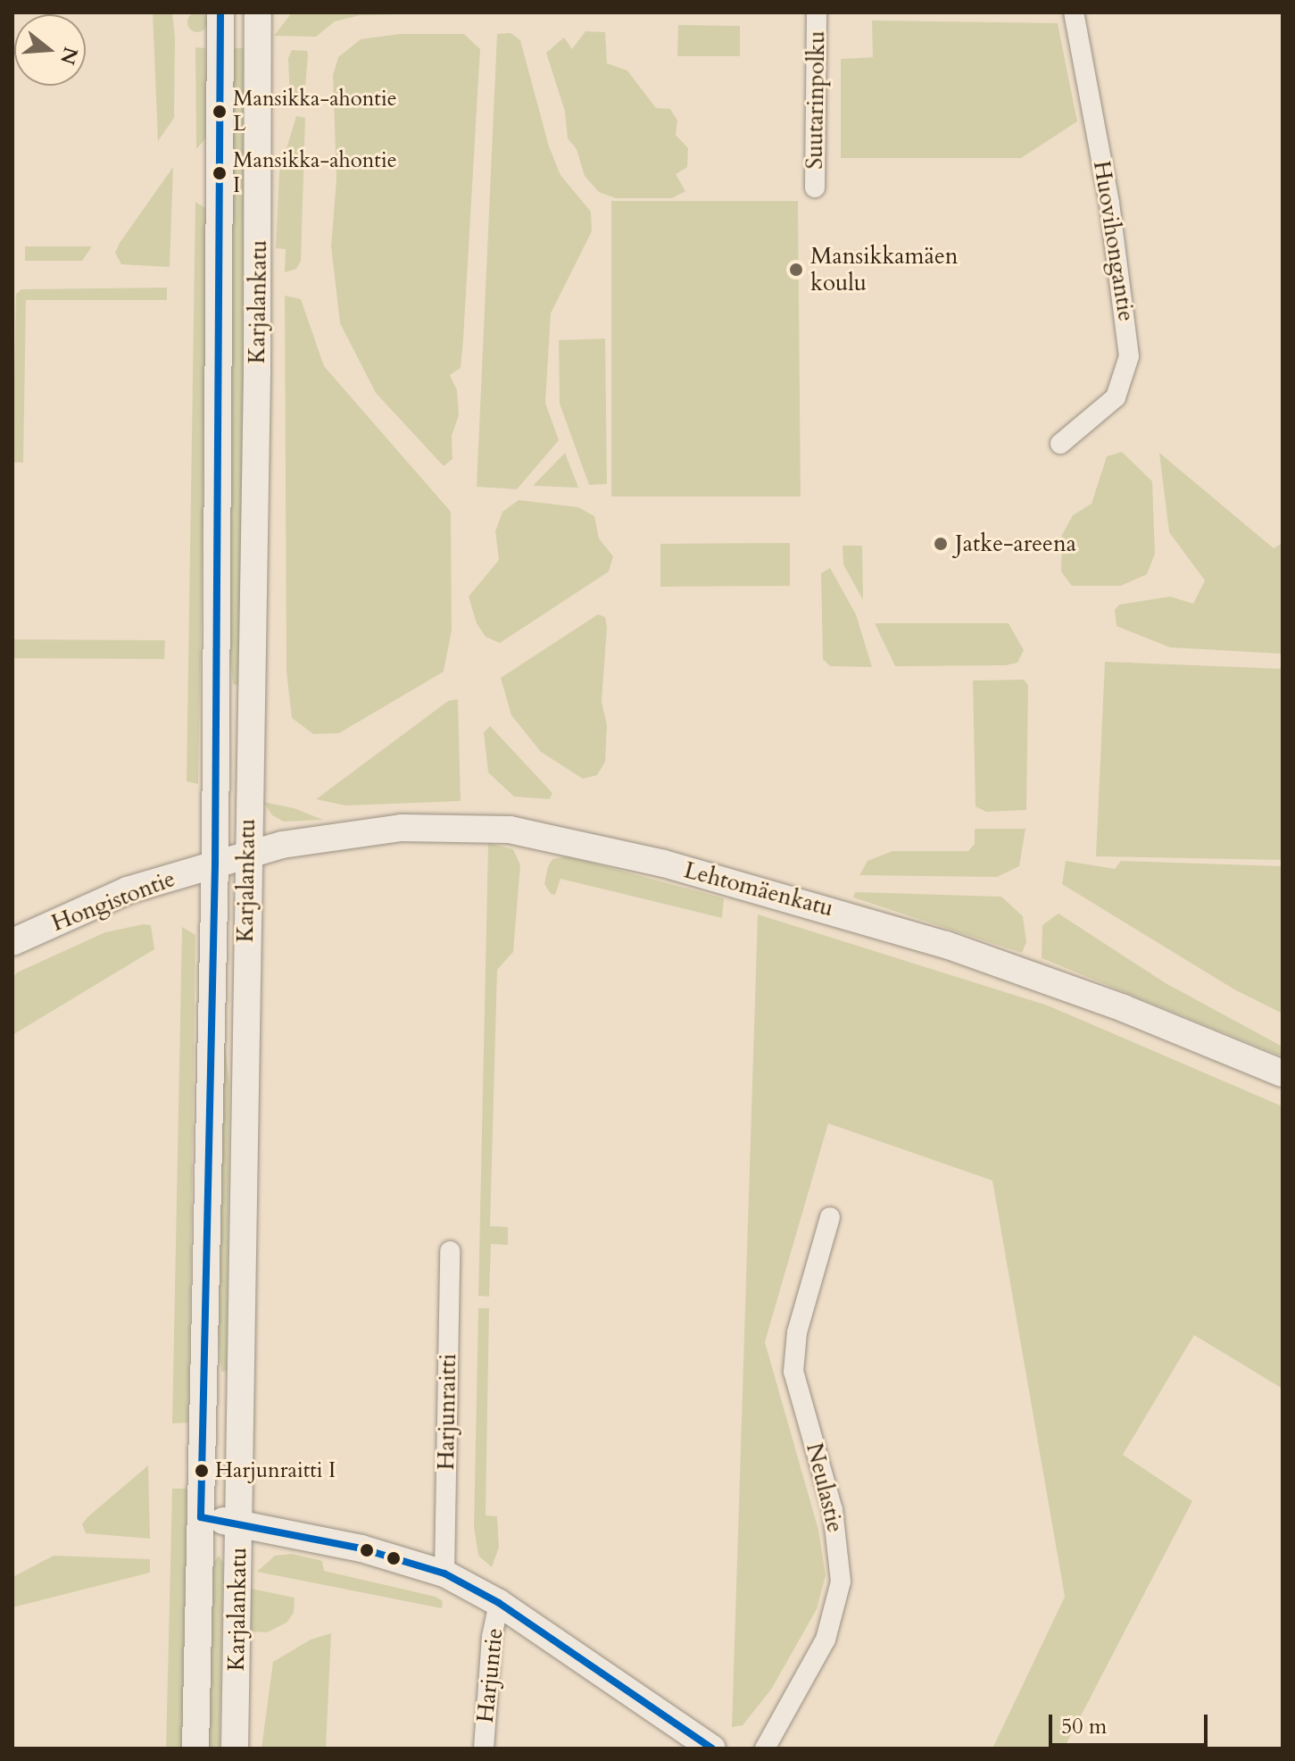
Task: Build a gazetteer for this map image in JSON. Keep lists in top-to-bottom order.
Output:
{
  "streets": {
    "main road": ["Karjalankatu", "Lehtomäenkatu", "Hongistontie"],
    "street": [
      "Suutarinpolku",
      "Huovihongantie",
      "Harjunraitti",
      "Neulastie",
      "Harjuntie"
    ]
  },
  "crossings": [
    ["Karjalankatu", "Lehtomäenkatu"],
    ["Karjalankatu", "Hongistontie"],
    ["Lehtomäenkatu", "Hongistontie"]
  ],
  "places": [
    "Mansikka-ahontie L",
    "Mansikka-ahontie I",
    "Mansikkamäen koulu",
    "Jatke-areena",
    "Harjunraitti I"
  ],
  "scale_bar": "50 m",
  "north": "right"
}
